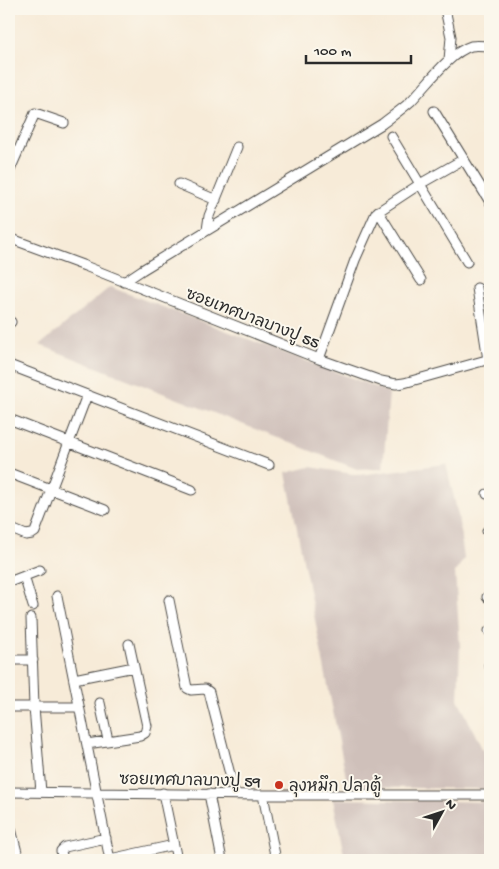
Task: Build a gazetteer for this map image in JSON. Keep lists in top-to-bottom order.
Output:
{
  "streets": {
    "street": ["ซอยเทศบาลบางปู 55", "ซอยเทศบาลบางปู 59"]
  },
  "places": ["ลุงหมึก ปลาตู้"],
  "scale_bar": "100 m",
  "north": "top right"
}
